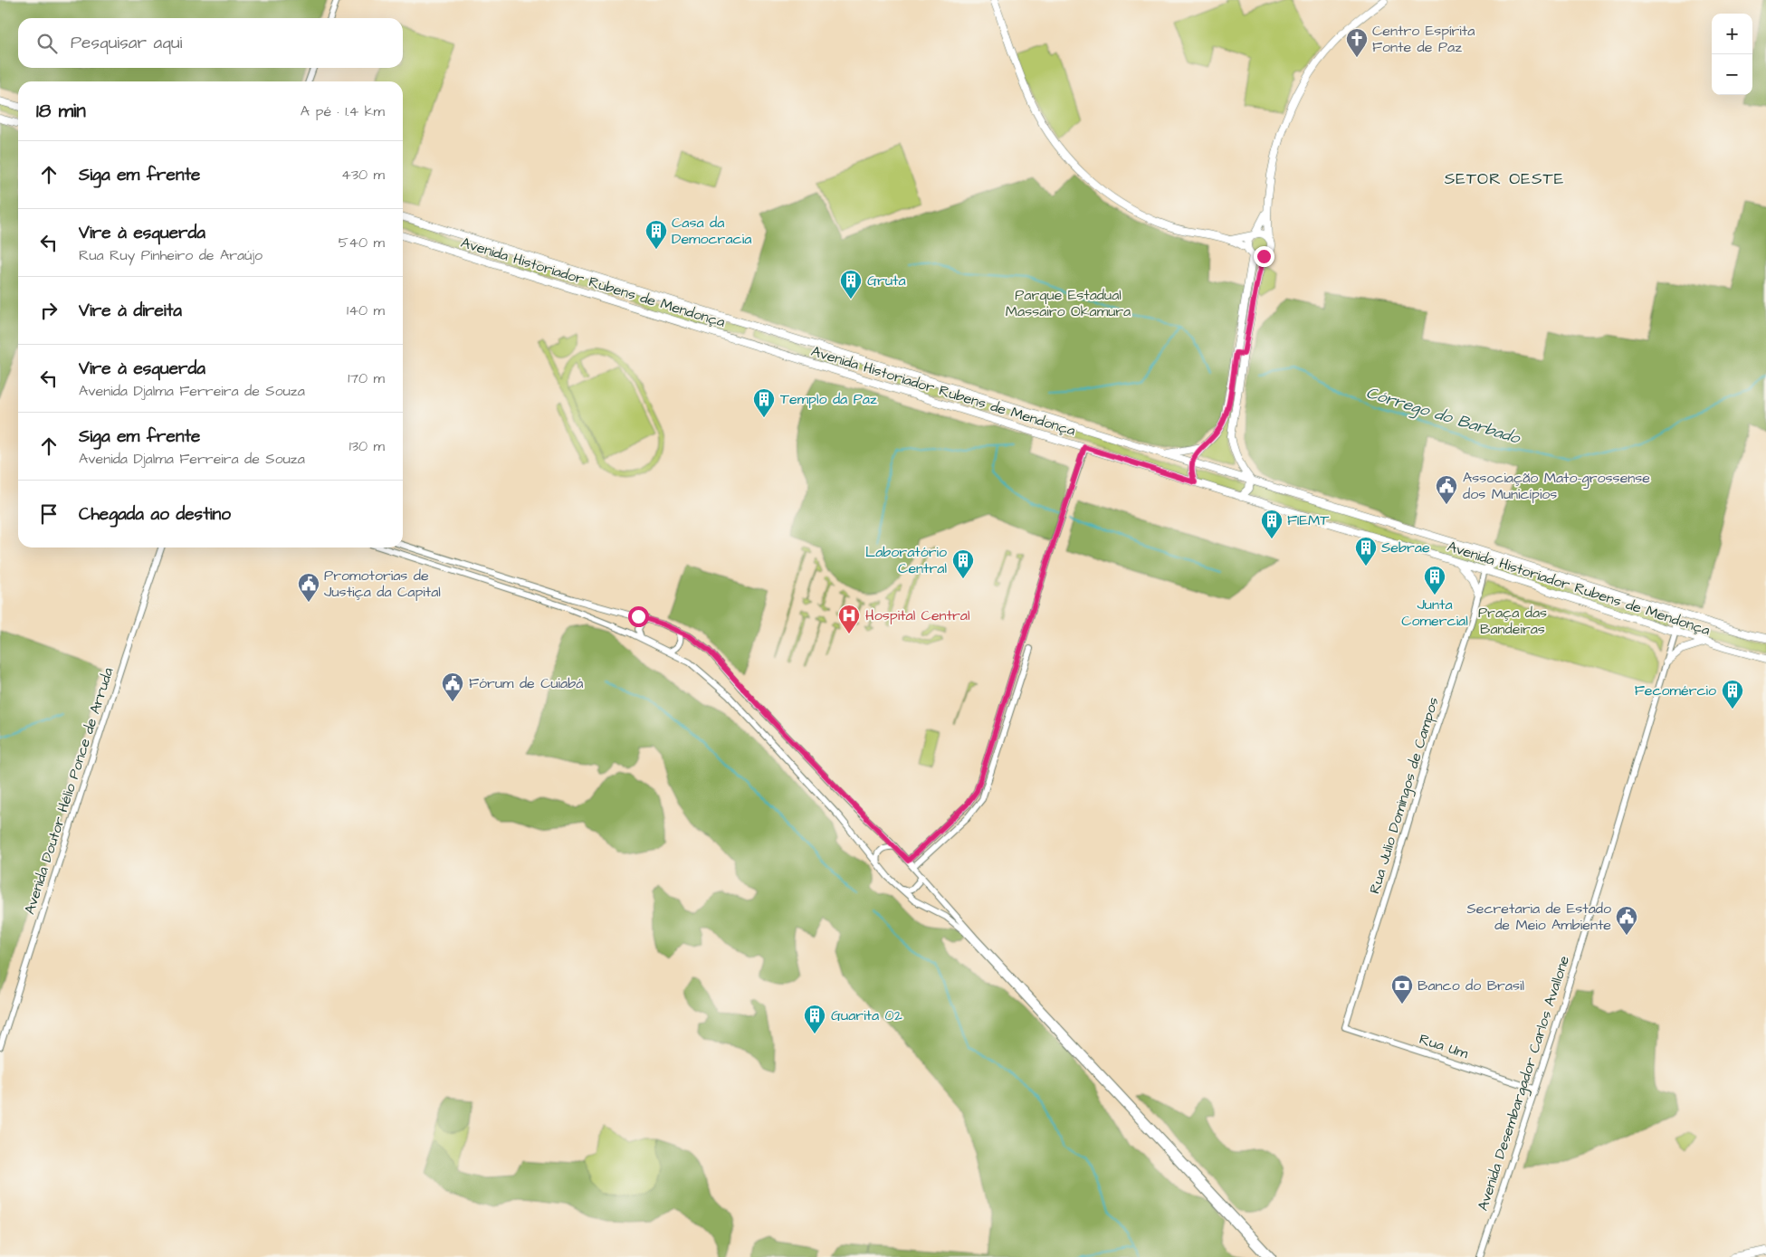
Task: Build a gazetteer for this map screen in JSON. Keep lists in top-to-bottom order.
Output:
{
  "streets": {
    "main road": ["Avenida Historiador Rubens de Mendonça"],
    "street": [
      "Avenida Doutor Hélio Ponce de Arruda",
      "Rua Julio Domingos de Campos",
      "Rua Um",
      "Avenida Desembargador Carlos Avallone"
    ]
  },
  "crossings": [
    ["Avenida Historiador Rubens de Mendonça", "Rua Julio Domingos de Campos"],
    ["Avenida Historiador Rubens de Mendonça", "Avenida Desembargador Carlos Avallone"],
    ["Rua Julio Domingos de Campos", "Rua Um"],
    ["Rua Um", "Avenida Desembargador Carlos Avallone"]
  ],
  "districts": ["SETOR OESTE"],
  "water": ["Córrego do Barbado"],
  "parks": ["Parque Estadual Massairo Okamura", "Praça das Bandeiras"],
  "places": {
    "church": ["Centro Espírita Fonte de Paz"],
    "building": [
      "Casa da Democracia",
      "Gruta",
      "Templo da Paz",
      "FIEMT",
      "Sebrae",
      "Laboratório Central",
      "Junta Comercial",
      "Fecomércio",
      "Guarita 02"
    ],
    "public building": [
      "Associação Mato-grossense dos Municípios",
      "Promotorias de Justiça da Capital",
      "Fórum de Cuiabá",
      "Secretaria de Estado de Meio Ambiente"
    ],
    "hospital": ["Hospital Central"],
    "bank": ["Banco do Brasil"]
  },
  "page": {
    "map_buttons": ["+", "−"],
    "search": "Pesquisar aqui",
    "heading": ["18 min", "A pé · 1.4 km"],
    "list": [
      ["Siga em frente", "430 m"],
      ["Vire à esquerda", "Rua Ruy Pinheiro de Araújo", "540 m"],
      ["Vire à direita", "140 m"],
      ["Vire à esquerda", "Avenida Djalma Ferreira de Souza", "170 m"],
      ["Siga em frente", "Avenida Djalma Ferreira de Souza", "130 m"],
      "Chegada ao destino"
    ]
  }
}
